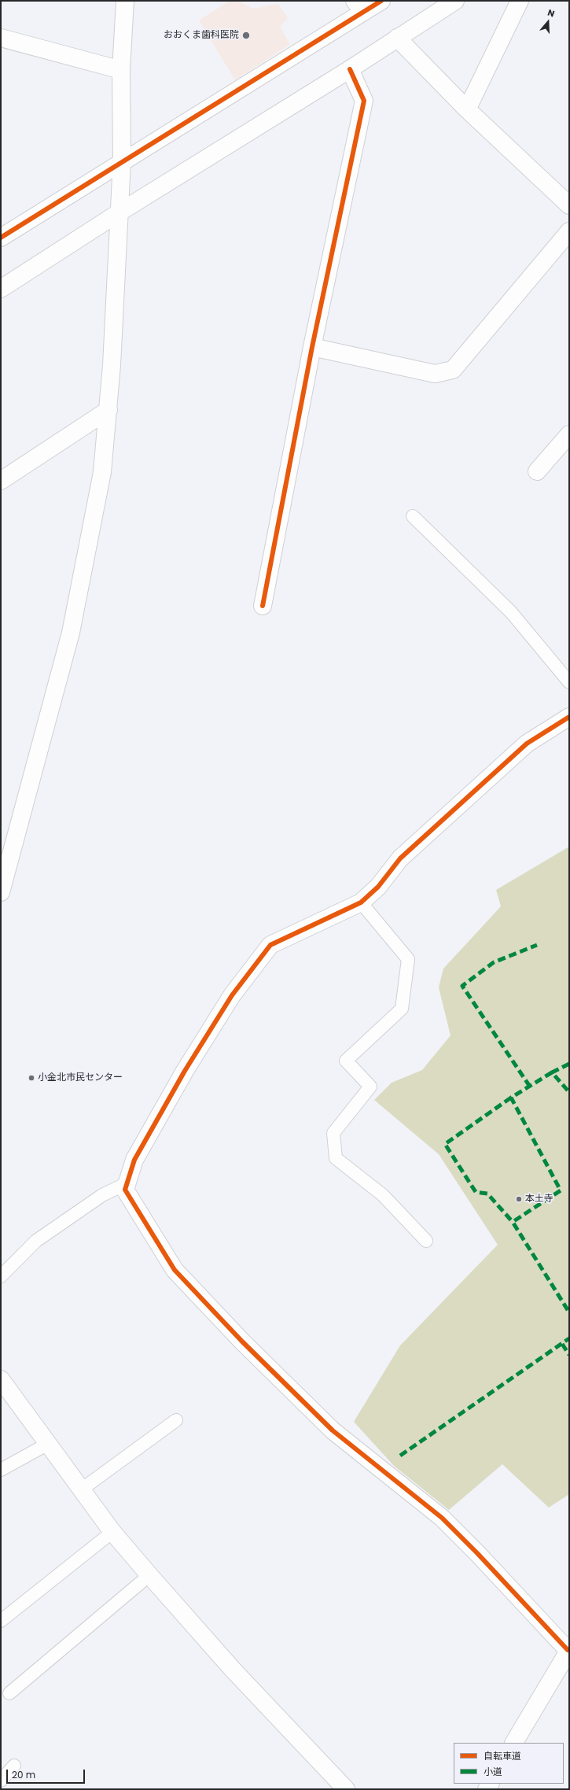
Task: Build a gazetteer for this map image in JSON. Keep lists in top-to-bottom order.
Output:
{
  "places": ["おおくま歯科医院", "小金北市民センター", "本土寺"],
  "legend": ["自転車道", "小道"],
  "scale_bar": "20 m",
  "north": "top"
}
